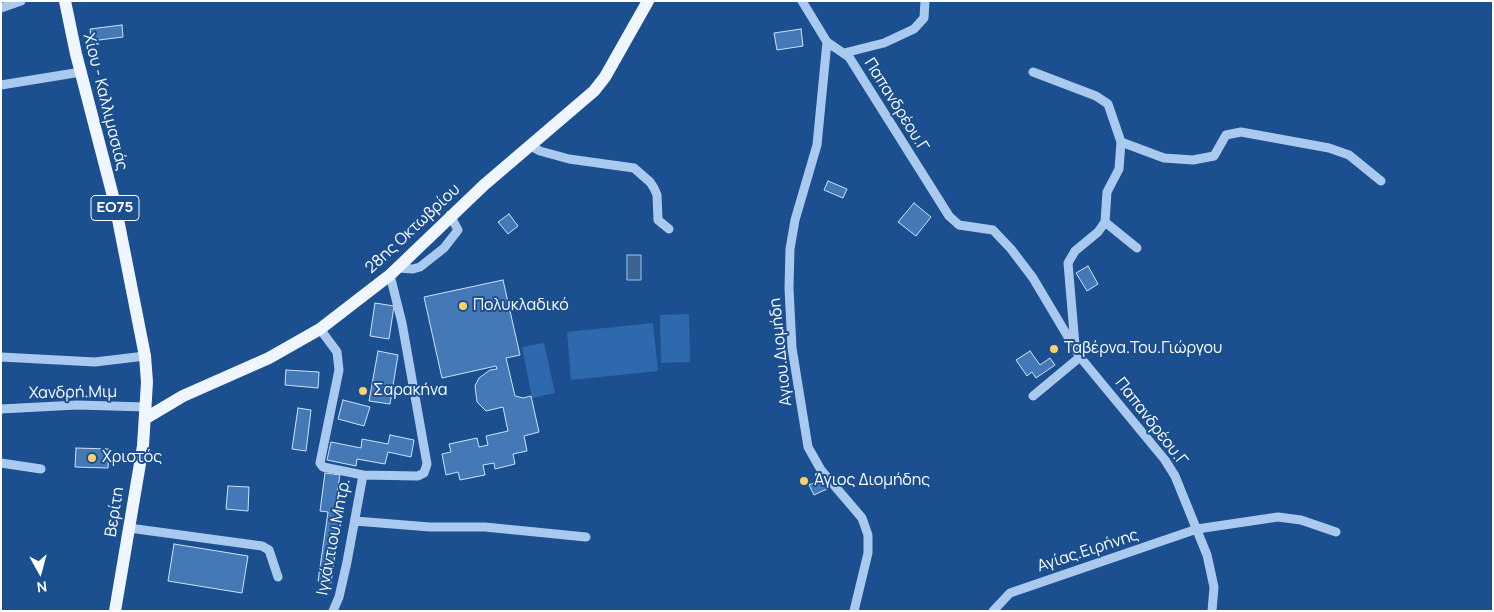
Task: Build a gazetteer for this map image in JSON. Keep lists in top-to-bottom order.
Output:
{
  "streets": {
    "main road": [
      "Χίου - Καλλιμασιάς",
      "ΕΟ75",
      "28ης Οκτωβρίου",
      "Βερίτη"
    ],
    "street": [
      "Παπανδρέου.Γ",
      "Αγιου.Διομήδη",
      "Χανδρή.Μιμ",
      "Ιγνάντιου.Μητρ.",
      "Αγίας.Ειρήνης"
    ]
  },
  "crossings": [
    ["Χίου - Καλλιμασιάς", "28ης Οκτωβρίου"],
    ["Χίου - Καλλιμασιάς", "Χανδρή.Μιμ"],
    ["Χίου - Καλλιμασιάς", "Βερίτη"],
    ["Παπανδρέου.Γ", "Αγιου.Διομήδη"],
    ["Παπανδρέου.Γ", "Αγίας.Ειρήνης"],
    ["28ης Οκτωβρίου", "Χανδρή.Μιμ"],
    ["28ης Οκτωβρίου", "Βερίτη"],
    ["28ης Οκτωβρίου", "Ιγνάντιου.Μητρ."],
    ["Χανδρή.Μιμ", "Βερίτη"]
  ],
  "places": [
    "Πολυκλαδικό",
    "Ταβέρνα.Του.Γιώργου",
    "Σαρακήνα",
    "Χριστός",
    "Άγιος Διομήδης"
  ],
  "north": "bottom"
}
